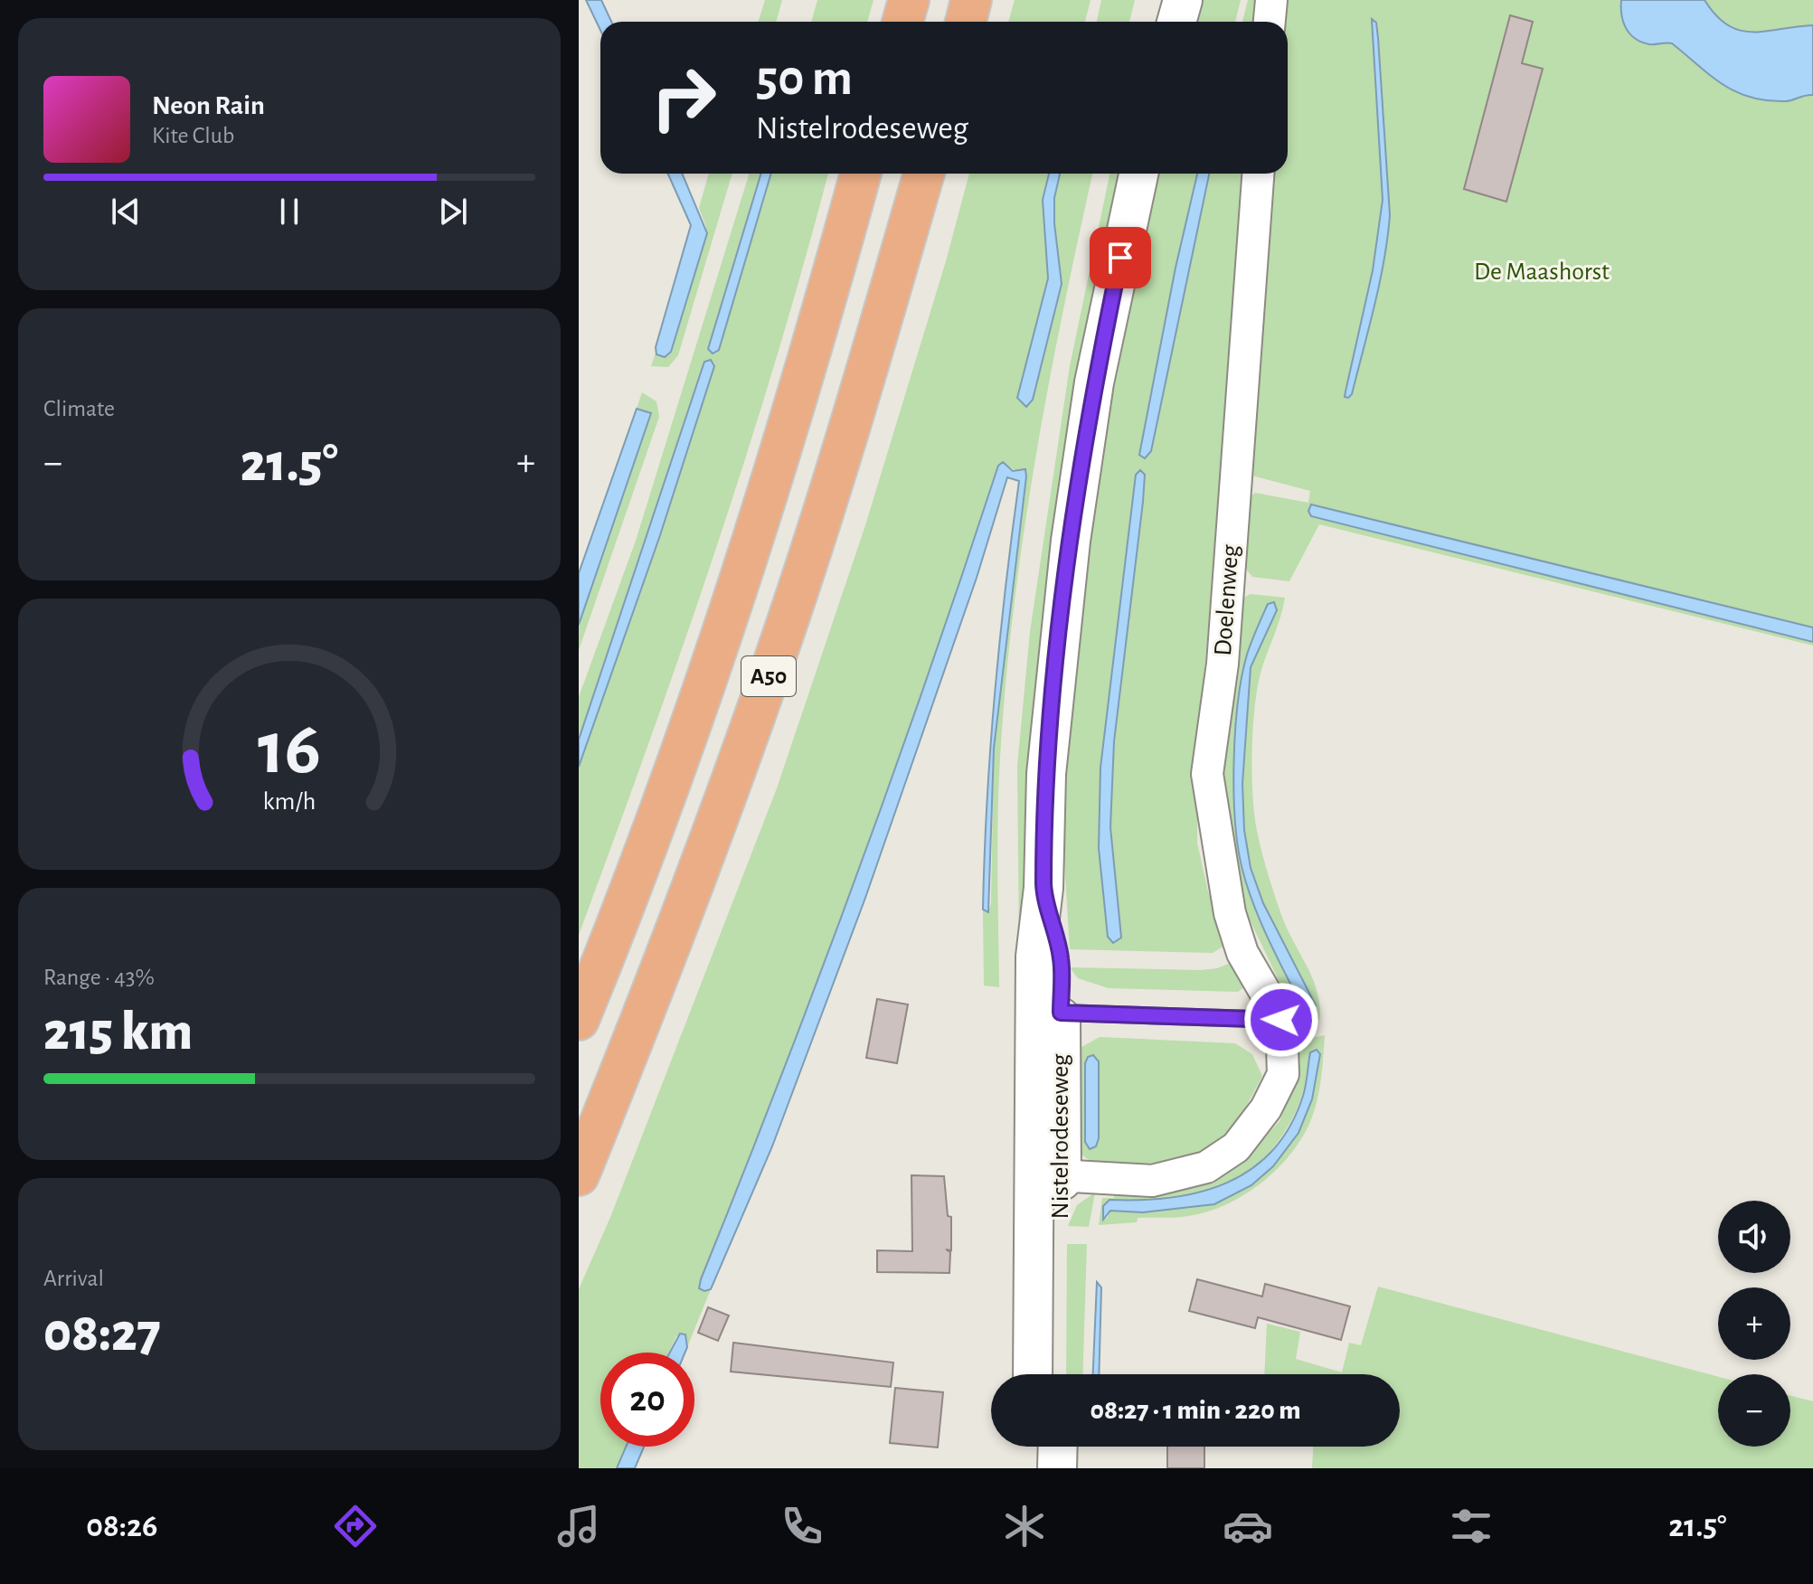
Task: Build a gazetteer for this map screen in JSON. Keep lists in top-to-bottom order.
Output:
{
  "streets": {
    "highway": ["A50"],
    "street": ["Doelenweg", "Nistelrodeseweg"]
  },
  "crossings": [
    ["Doelenweg", "Nistelrodeseweg"]
  ],
  "parks": ["De Maashorst"],
  "page": {
    "turn": ["50 m", "Nistelrodeseweg"],
    "song": ["Neon Rain", "Kite Club"],
    "tile": [
      "Climate",
      ["Range · 43%", "215 km"],
      ["Arrival", "08:27"]
    ],
    "heat": ["−", "21.5°", "+"],
    "map_buttons": ["+", "−"],
    "limit": "20",
    "trip": "08:27 · 1 min · 220 m",
    "tabs": ["08:26", "21.5°"],
    "gauge": ["16", "km/h"]
  }
}
